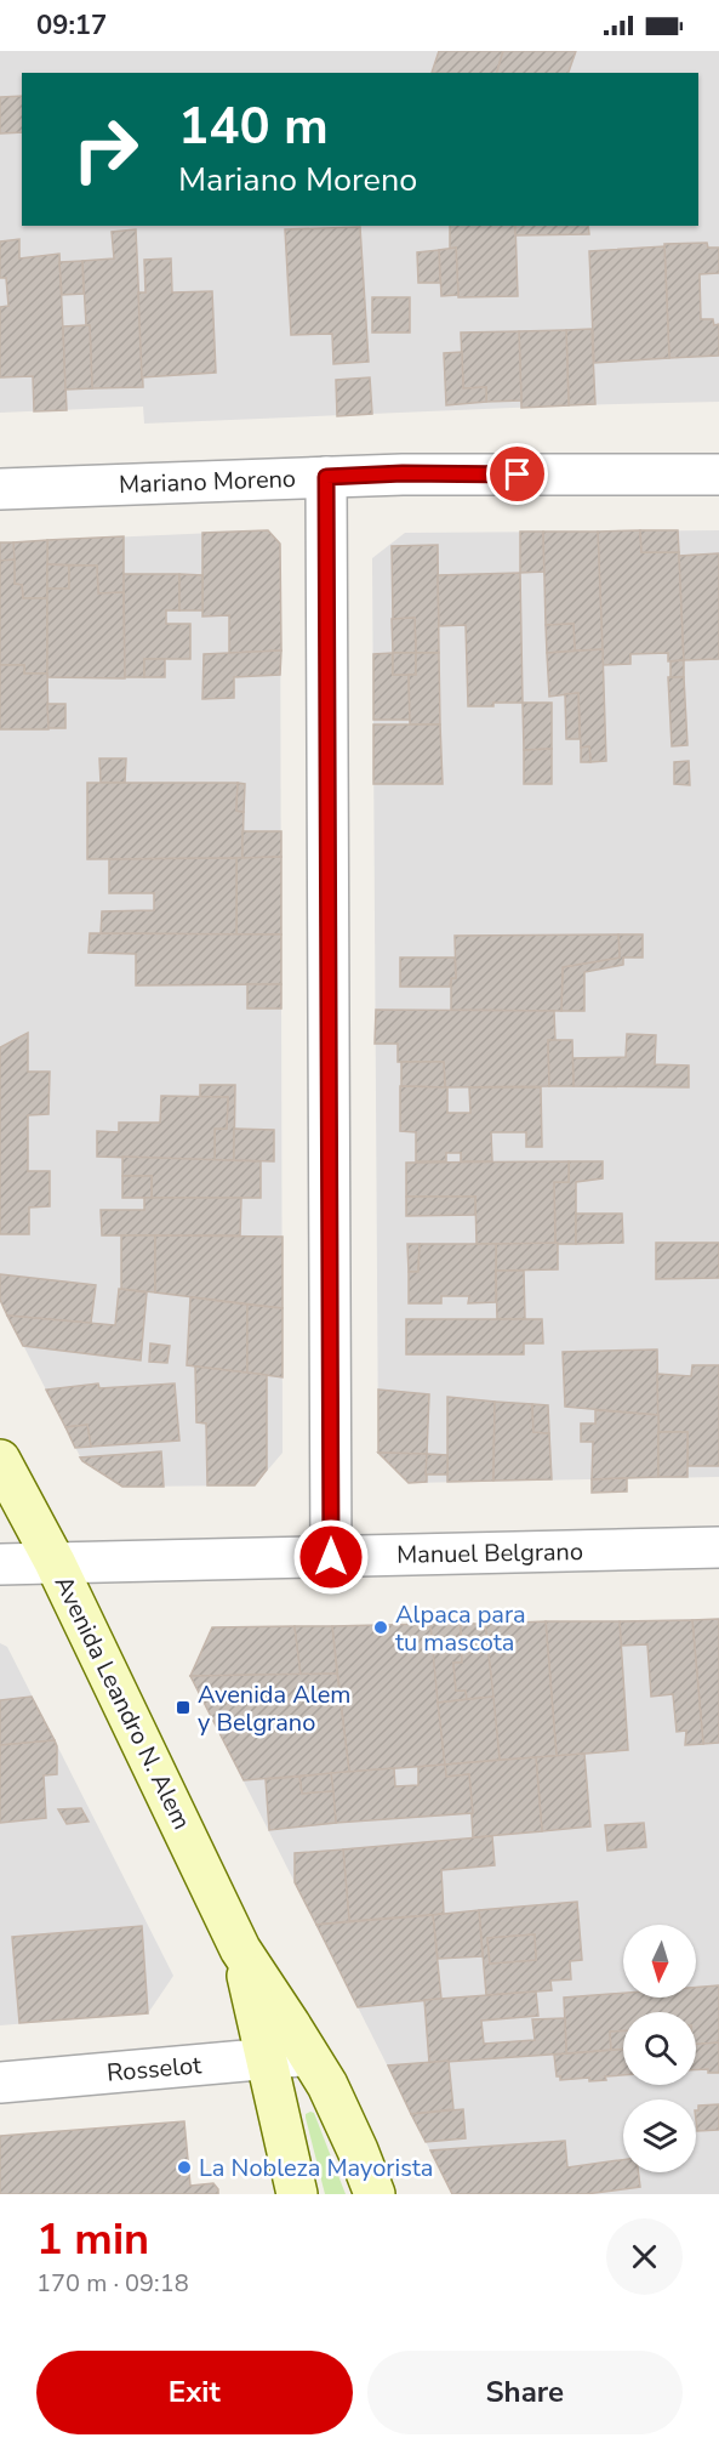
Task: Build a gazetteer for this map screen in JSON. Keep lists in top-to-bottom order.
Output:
{
  "streets": {
    "street": [
      "Mariano Moreno",
      "Manuel Belgrano",
      "Avenida Leandro N. Alem",
      "Rosselot"
    ]
  },
  "crossings": [
    ["Manuel Belgrano", "Avenida Leandro N. Alem"],
    ["Avenida Leandro N. Alem", "Rosselot"]
  ],
  "places": {
    "other": ["Alpaca para tu mascota", "La Nobleza Mayorista"],
    "transit": ["Avenida Alem y Belgrano"]
  },
  "north": "bottom",
  "page": {
    "status": "09:17",
    "turn": ["140 m", "Mariano Moreno"],
    "heading": ["1 min", "170 m · 09:18"],
    "buttons": ["Exit", "Share"]
  }
}
